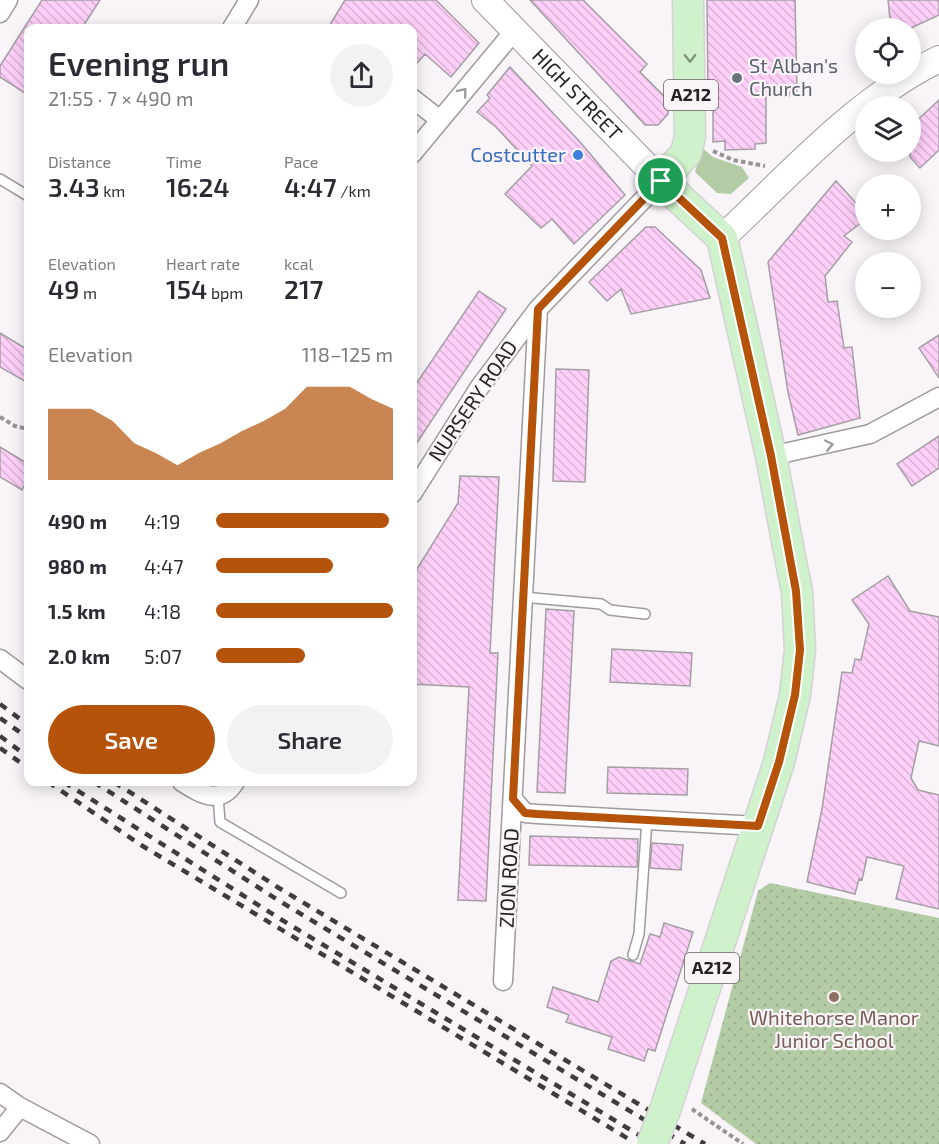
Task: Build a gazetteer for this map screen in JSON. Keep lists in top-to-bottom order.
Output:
{
  "streets": {
    "main road": ["HIGH STREET", "A212"],
    "street": ["NURSERY ROAD", "ZION ROAD"]
  },
  "crossings": [
    ["HIGH STREET", "A212"],
    ["HIGH STREET", "NURSERY ROAD"],
    ["A212", "NURSERY ROAD"],
    ["NURSERY ROAD", "ZION ROAD"]
  ],
  "places": ["St Alban's Church", "Costcutter", "Whitehorse Manor Junior School"],
  "page": {
    "map_buttons": ["+", "−"],
    "heading": ["Evening run", "21:55 · 7 × 490 m"],
    "stats": [
      ["Distance", "3.43 km"],
      ["Time", "16:24"],
      ["Pace", "4:47 /km"],
      ["Elevation", "49 m"],
      ["Heart rate", "154 bpm"],
      ["kcal", "217"]
    ],
    "chart": ["Elevation", "118–125 m"],
    "list": [
      {
        "name": "490 m",
        "note": "4:19"
      },
      {
        "name": "980 m",
        "note": "4:47"
      },
      {
        "name": "1.5 km",
        "note": "4:18"
      },
      {
        "name": "2.0 km",
        "note": "5:07"
      }
    ],
    "buttons": ["Save", "Share"]
  }
}
